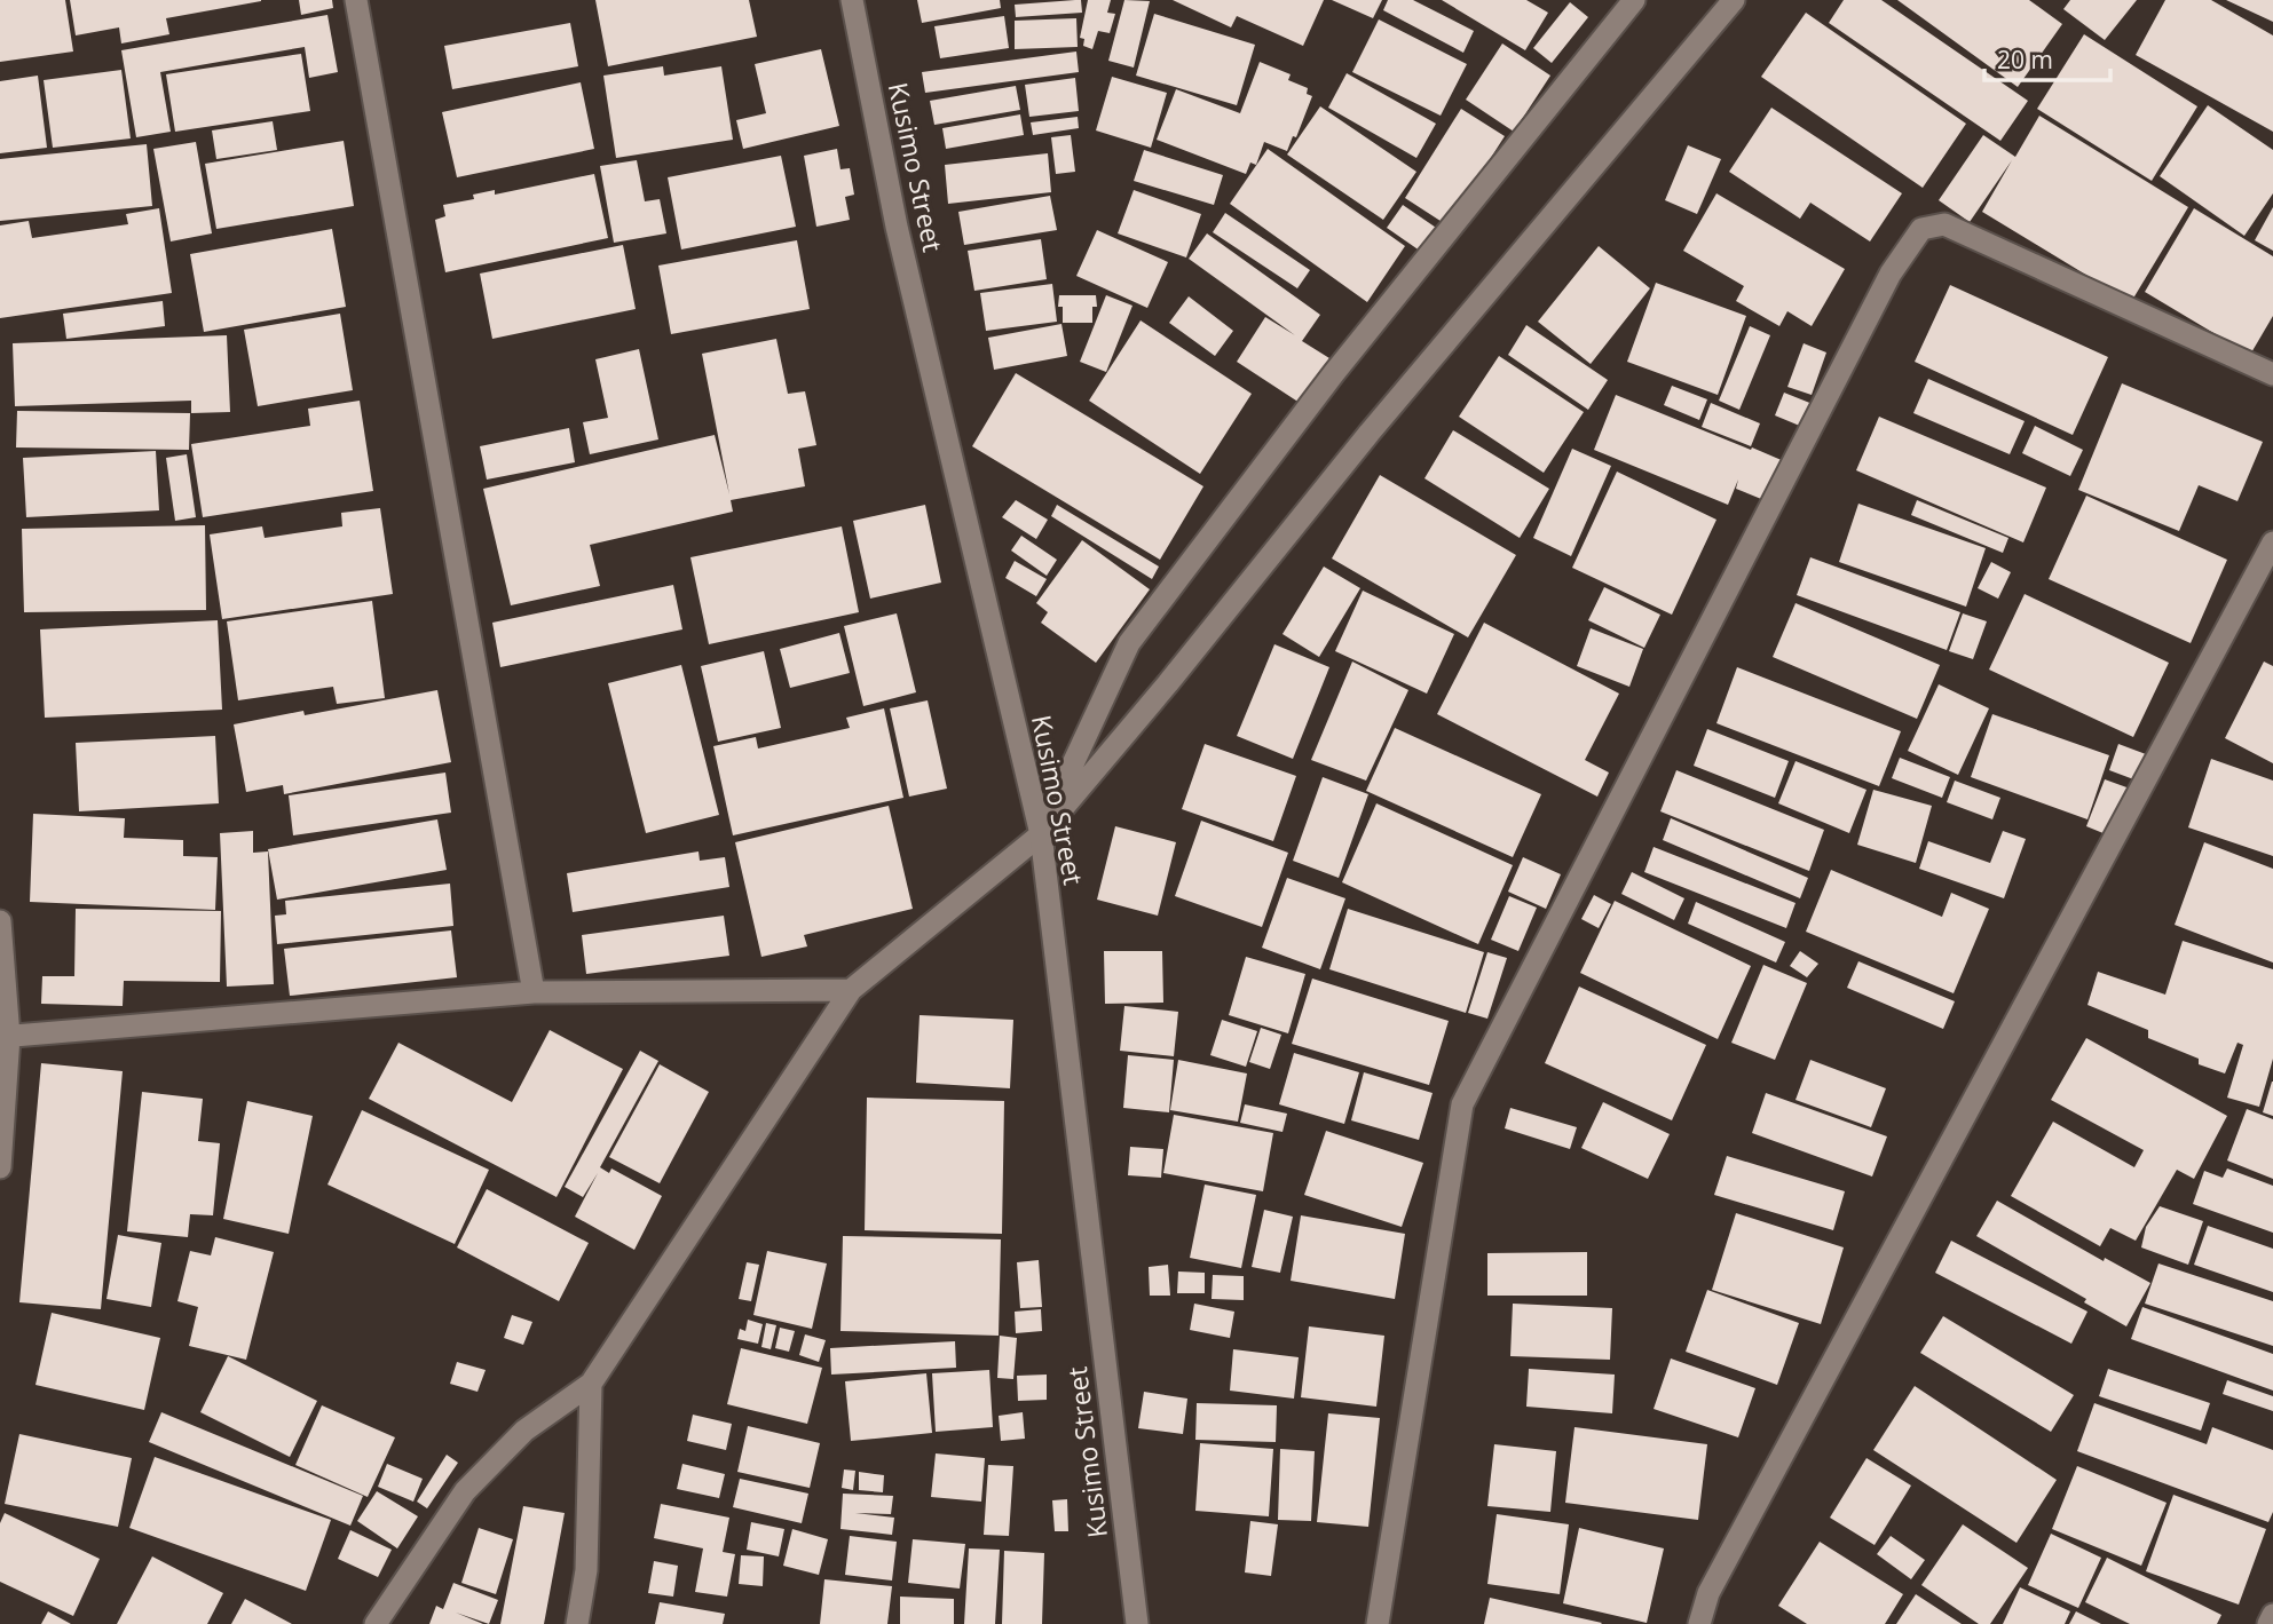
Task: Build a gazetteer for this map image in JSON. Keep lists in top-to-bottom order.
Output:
{
  "streets": {
    "street": ["Kusimo Street"]
  },
  "scale_bar": "20 m"
}
